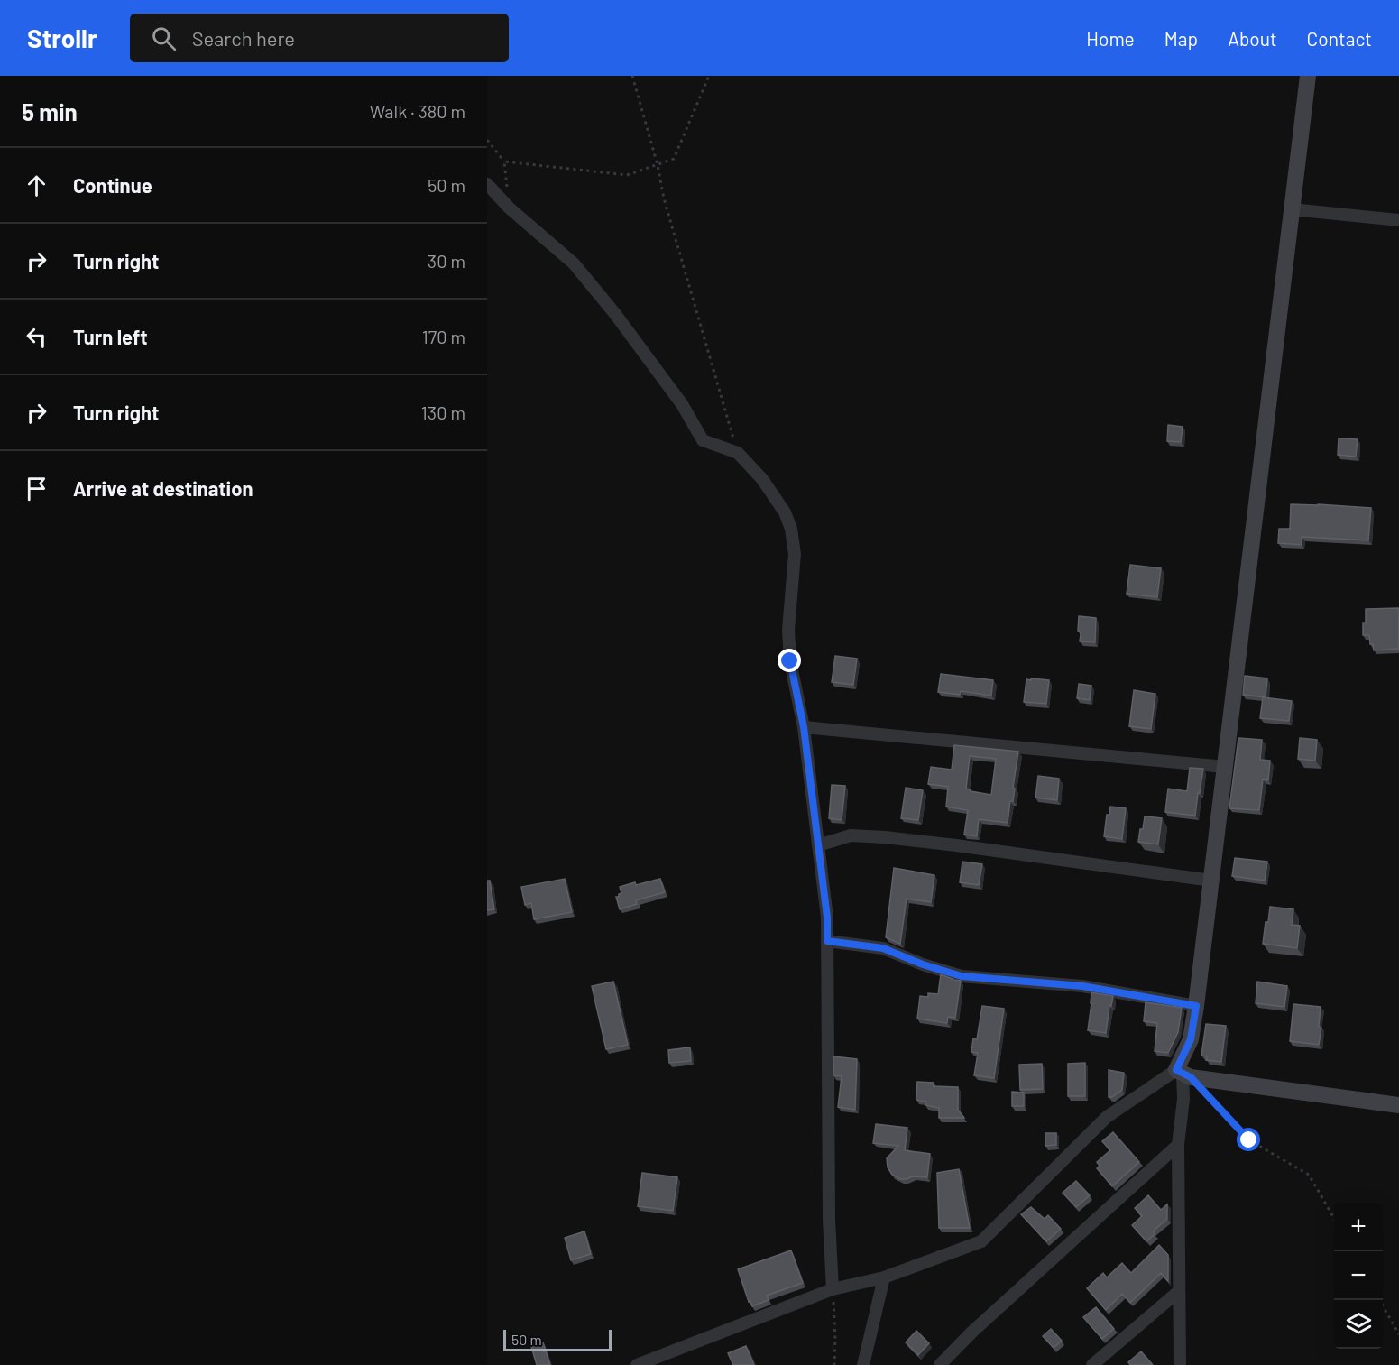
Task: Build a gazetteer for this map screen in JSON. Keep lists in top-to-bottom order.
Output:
{
  "scale_bar": "50 m",
  "page": {
    "header": "Strollr",
    "search": "Search here",
    "nav": [
      "Home",
      "Map",
      "About",
      "Contact"
    ],
    "heading": ["5 min", "Walk · 380 m"],
    "list": [
      ["Continue", "50 m"],
      ["Turn right", "30 m"],
      ["Turn left", "170 m"],
      ["Turn right", "130 m"],
      "Arrive at destination"
    ],
    "map_buttons": ["+", "−"],
    "scale": "50 m"
  }
}
